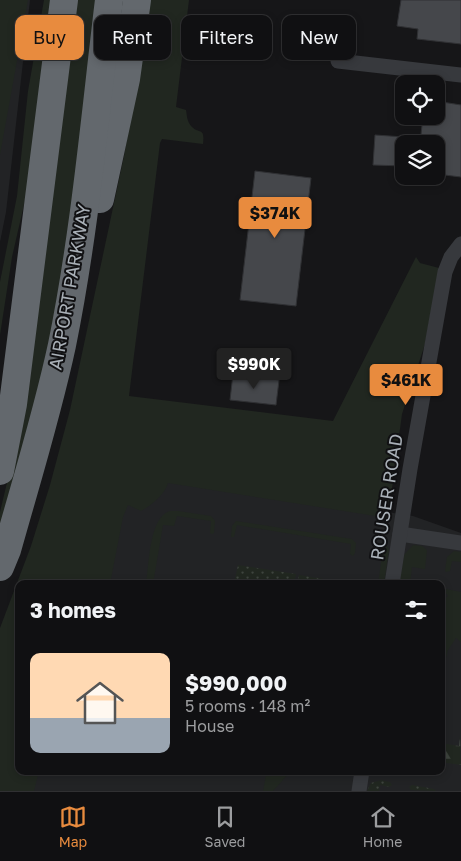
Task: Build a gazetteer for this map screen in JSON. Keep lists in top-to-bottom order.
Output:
{
  "streets": {
    "highway": ["AIRPORT PARKWAY"],
    "street": ["ROUSER ROAD"]
  },
  "page": {
    "chip": [
      "Buy",
      "Rent",
      "Filters",
      "New"
    ],
    "price": ["$374K", "$990K", "$461K"],
    "heading": "3 homes",
    "list": [
      {
        "name": "$990,000",
        "note": "5 rooms · 148 m² · House"
      }
    ],
    "tabs": ["Map", "Saved", "Home"]
  }
}
